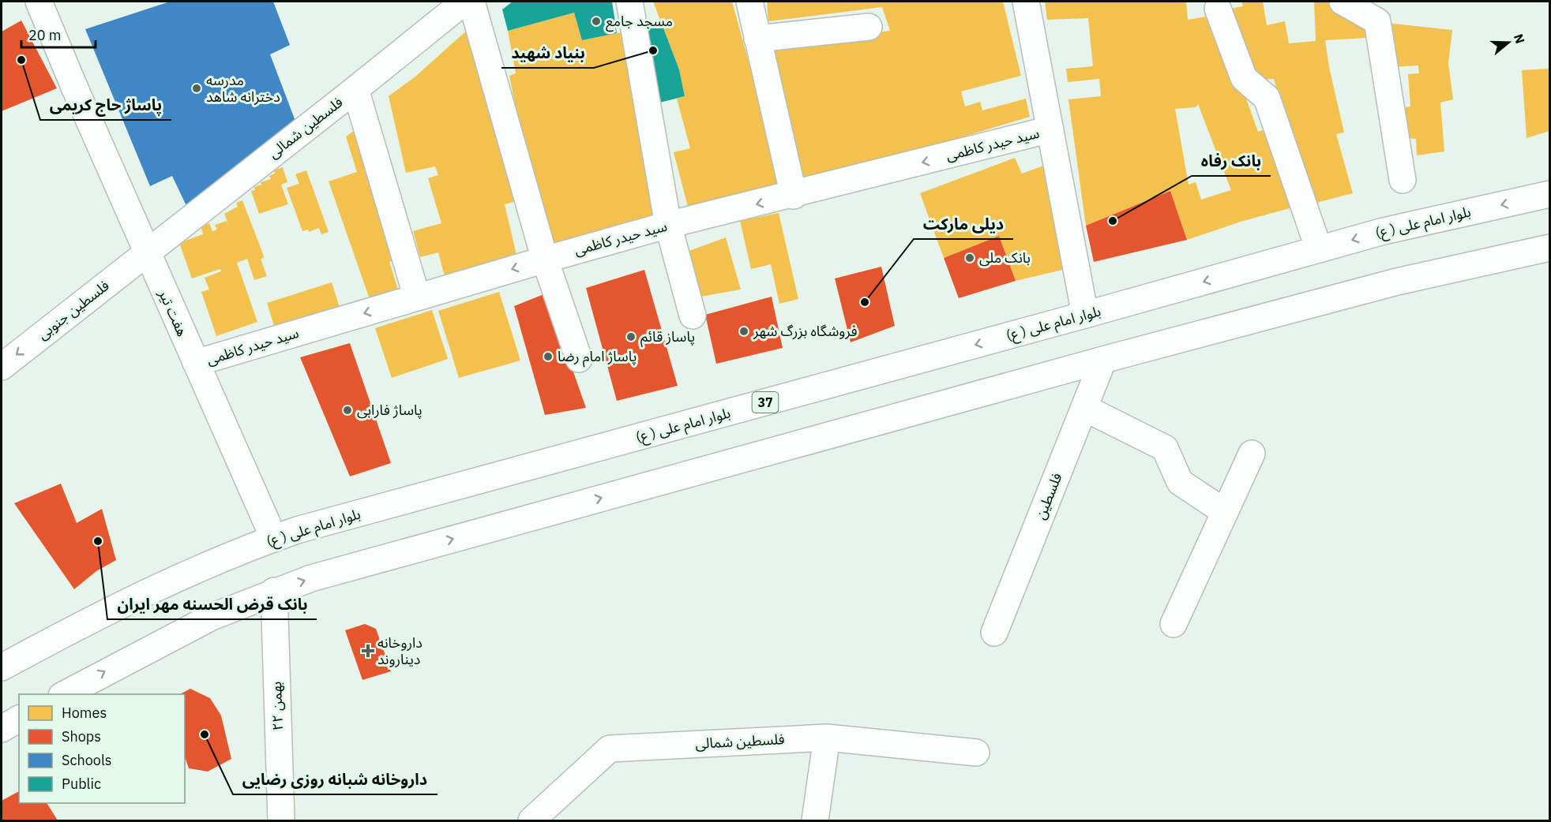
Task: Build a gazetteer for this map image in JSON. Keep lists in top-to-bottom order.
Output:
{
  "streets": {
    "street": [
      "فلسطین شمالی",
      "سید حیدر کاظمی",
      "بلوار امام علی ( ع)",
      "فلسطین جنوبی",
      "هفت تیر",
      "37",
      "فلسطین",
      "۲۲ بهمن"
    ]
  },
  "crossings": [
    ["فلسطین شمالی", "فلسطین جنوبی"],
    ["فلسطین شمالی", "هفت تیر"],
    ["سید حیدر کاظمی", "هفت تیر"],
    ["بلوار امام علی ( ع)", "هفت تیر"],
    ["فلسطین جنوبی", "هفت تیر"]
  ],
  "one_way": ["سید حیدر کاظمی", "فلسطین جنوبی"],
  "places": {
    "other": [
      "مسجد جامع",
      "بنیاد شهید",
      "پاساژ حاج کریمی",
      "مدرسه دخترانه شاهد",
      "بانک رفاه",
      "بانک ملی",
      "دیلی مارکت",
      "فروشگاه بزرگ شهر",
      "پاساز قائم",
      "پاساژ امام رضا",
      "پاساژ فارابی",
      "بانک قرض الحسنه مهر ایران",
      "داروخانه شبانه روزی رضایی"
    ],
    "health": ["داروخانه دیناروند"]
  },
  "legend": [
    "Homes",
    "Shops",
    "Schools",
    "Public"
  ],
  "scale_bar": "20 m",
  "north": "right"
}
